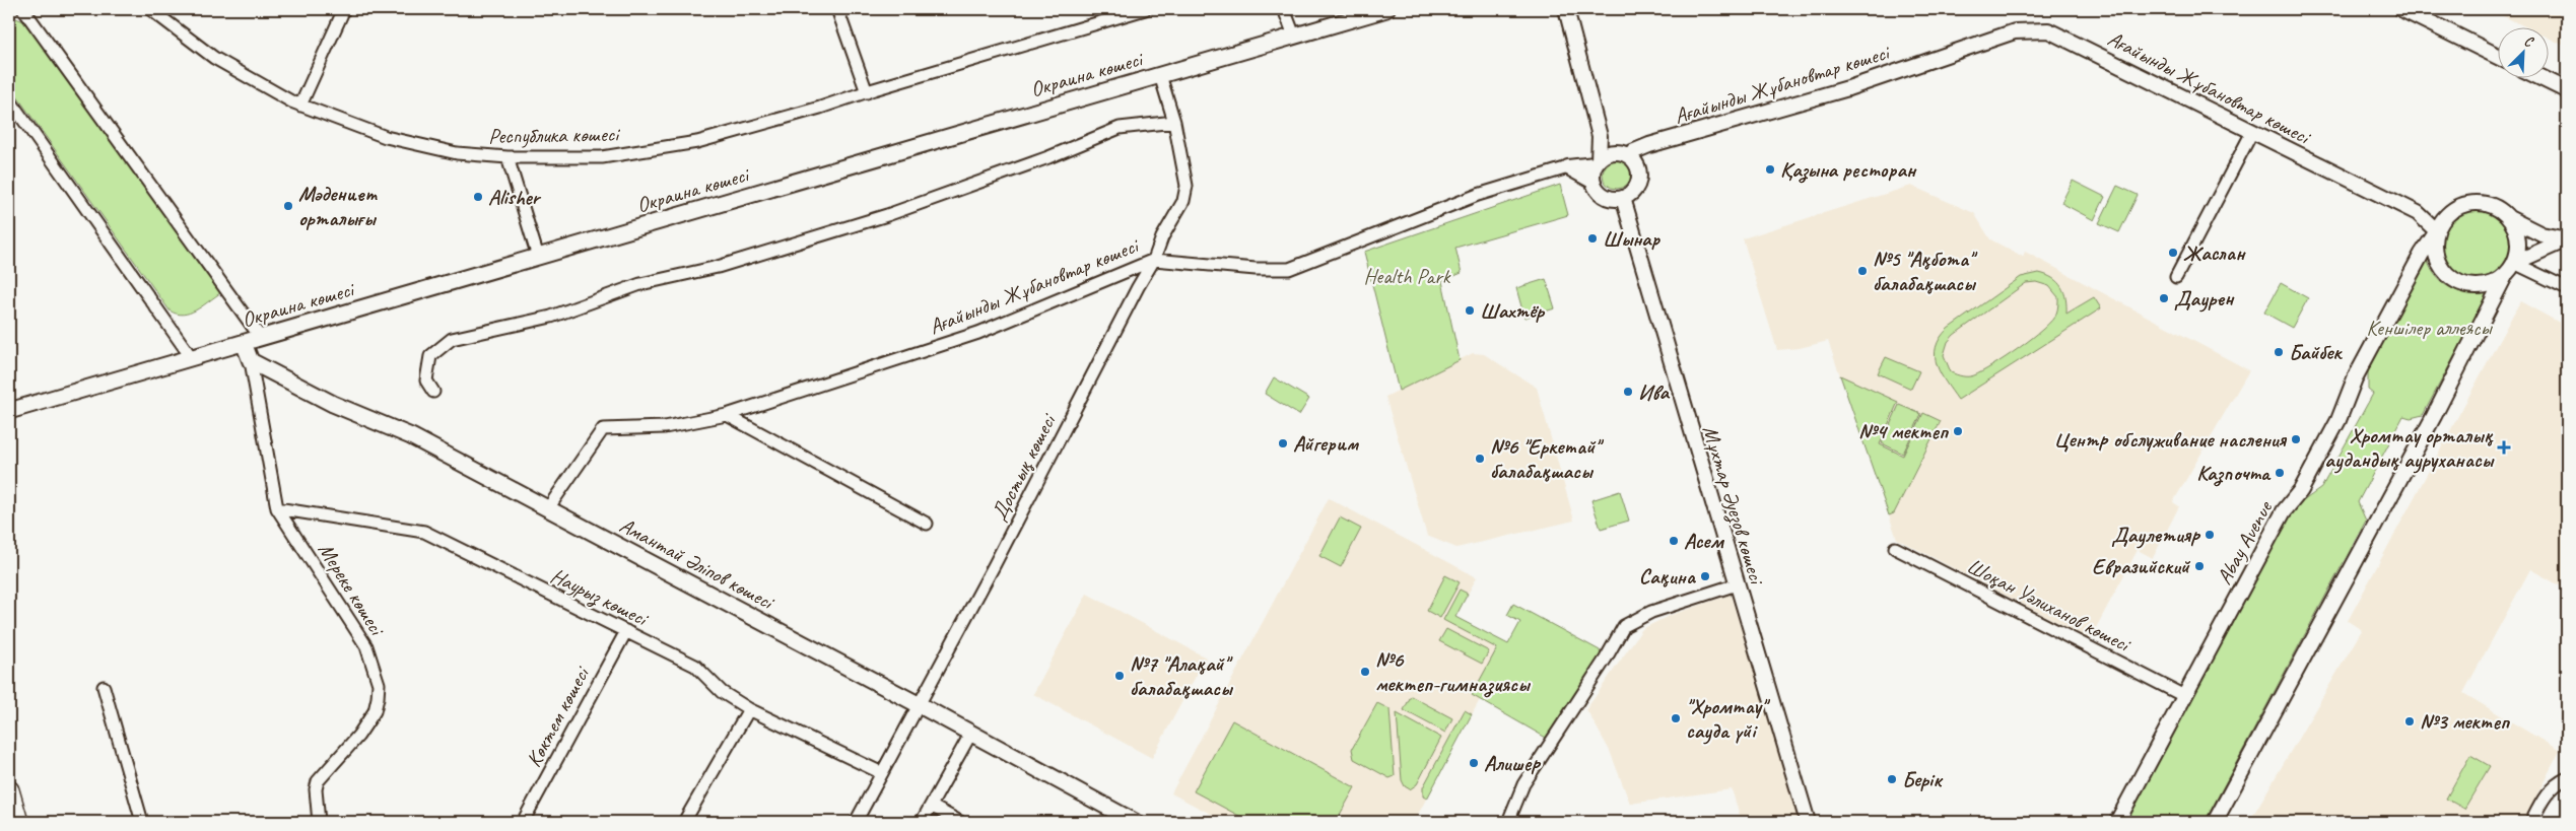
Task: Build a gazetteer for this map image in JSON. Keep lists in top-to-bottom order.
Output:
{
  "streets": {
    "main road": ["Окраина көшесі", "Амантай Әліпов көшесі"],
    "street": [
      "Ағайынды Жұбановтар көшесі",
      "Республика көшесі",
      "Достық көшесі",
      "Мұхтар Әуезов көшесі",
      "Abay Avenue",
      "Мереке көшесі",
      "Наурыз көшесі",
      "Шоқан Уәлиханов көшесі",
      "Көктем көшесі"
    ]
  },
  "crossings": [
    ["Окраина көшесі", "Достық көшесі"],
    ["Ағайынды Жұбановтар көшесі", "Достық көшесі"],
    ["Ағайынды Жұбановтар көшесі", "Мұхтар Әуезов көшесі"],
    ["Ағайынды Жұбановтар көшесі", "Амантай Әліпов көшесі"],
    ["Достық көшесі", "Амантай Әліпов көшесі"],
    ["Достық көшесі", "Наурыз көшесі"],
    ["Abay Avenue", "Шоқан Уәлиханов көшесі"],
    ["Амантай Әліпов көшесі", "Мереке көшесі"],
    ["Мереке көшесі", "Наурыз көшесі"],
    ["Наурыз көшесі", "Көктем көшесі"]
  ],
  "parks": ["Health Park", "Кеншілер аллеясы"],
  "places": {
    "other": [
      "Қазына ресторан",
      "Alisher",
      "Мәдениет орталығы",
      "Шынар",
      "Жаслан",
      "№5 \"Ақбота\" балабақшасы",
      "Даурен",
      "Шахтёр",
      "Байбек",
      "Ива",
      "№4 мектеп",
      "Центр обслуживание насления",
      "Айгерим",
      "№6 \"Еркетай\" балабақшасы",
      "Казпочта",
      "Даулетияр",
      "Асем",
      "Евразийский",
      "Сақина",
      "№6 мектеп-гимназиясы",
      "№7 \"Алақай\" балабақшасы",
      "\"Хромтау\" сауда үйі",
      "№3 мектеп",
      "Алишер",
      "Берік"
    ],
    "health": ["Хромтау орталық аудандық ауруханасы"]
  },
  "north": "top right"
}
